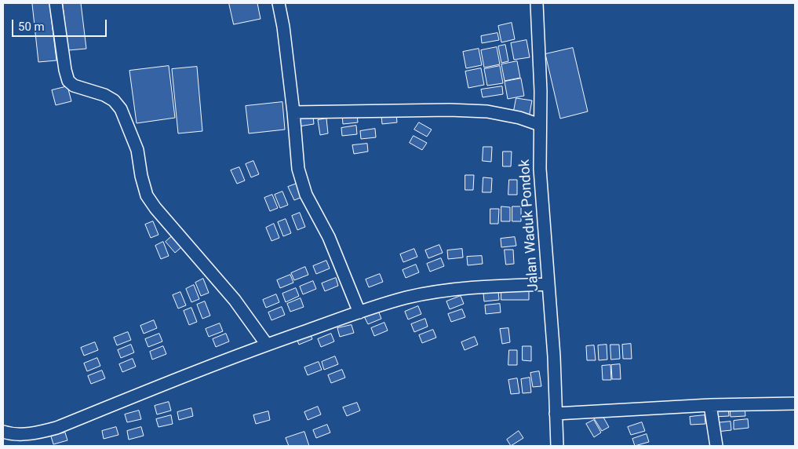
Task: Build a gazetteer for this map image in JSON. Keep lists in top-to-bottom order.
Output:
{
  "streets": {
    "street": ["Jalan Waduk Pondok"]
  },
  "scale_bar": "50 m"
}
